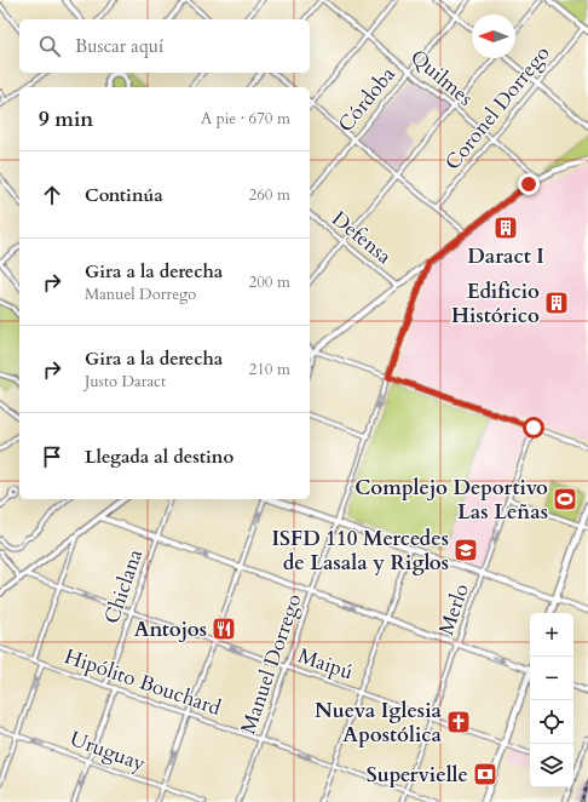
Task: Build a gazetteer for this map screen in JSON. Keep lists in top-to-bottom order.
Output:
{
  "streets": {
    "street": [
      "Quilmes",
      "Córdoba",
      "Coronel Dorrego",
      "Defensa",
      "Chiclana",
      "Merlo",
      "Manuel Dorrego",
      "Maipú",
      "Hipólito Bouchard",
      "Uruguay"
    ]
  },
  "crossings": [
    ["Quilmes", "Córdoba"],
    ["Quilmes", "Coronel Dorrego"],
    ["Chiclana", "Maipú"],
    ["Chiclana", "Hipólito Bouchard"],
    ["Merlo", "Maipú"],
    ["Merlo", "Hipólito Bouchard"],
    ["Manuel Dorrego", "Maipú"],
    ["Manuel Dorrego", "Hipólito Bouchard"]
  ],
  "one_way": ["Uruguay"],
  "places": {
    "building": ["Daract I", "Edificio Histórico"],
    "sports": ["Complejo Deportivo Las Leñas"],
    "school or university": ["ISFD 110 Mercedes de Lasala y Riglos"],
    "restaurant": ["Antojos"],
    "church": ["Nueva Iglesia Apostólica"],
    "bank": ["Supervielle"]
  },
  "north": "left",
  "page": {
    "search": "Buscar aquí",
    "heading": ["9 min", "A pie · 670 m"],
    "list": [
      ["Continúa", "260 m"],
      ["Gira a la derecha", "Manuel Dorrego", "200 m"],
      ["Gira a la derecha", "Justo Daract", "210 m"],
      "Llegada al destino"
    ],
    "map_buttons": ["+", "−"]
  }
}
